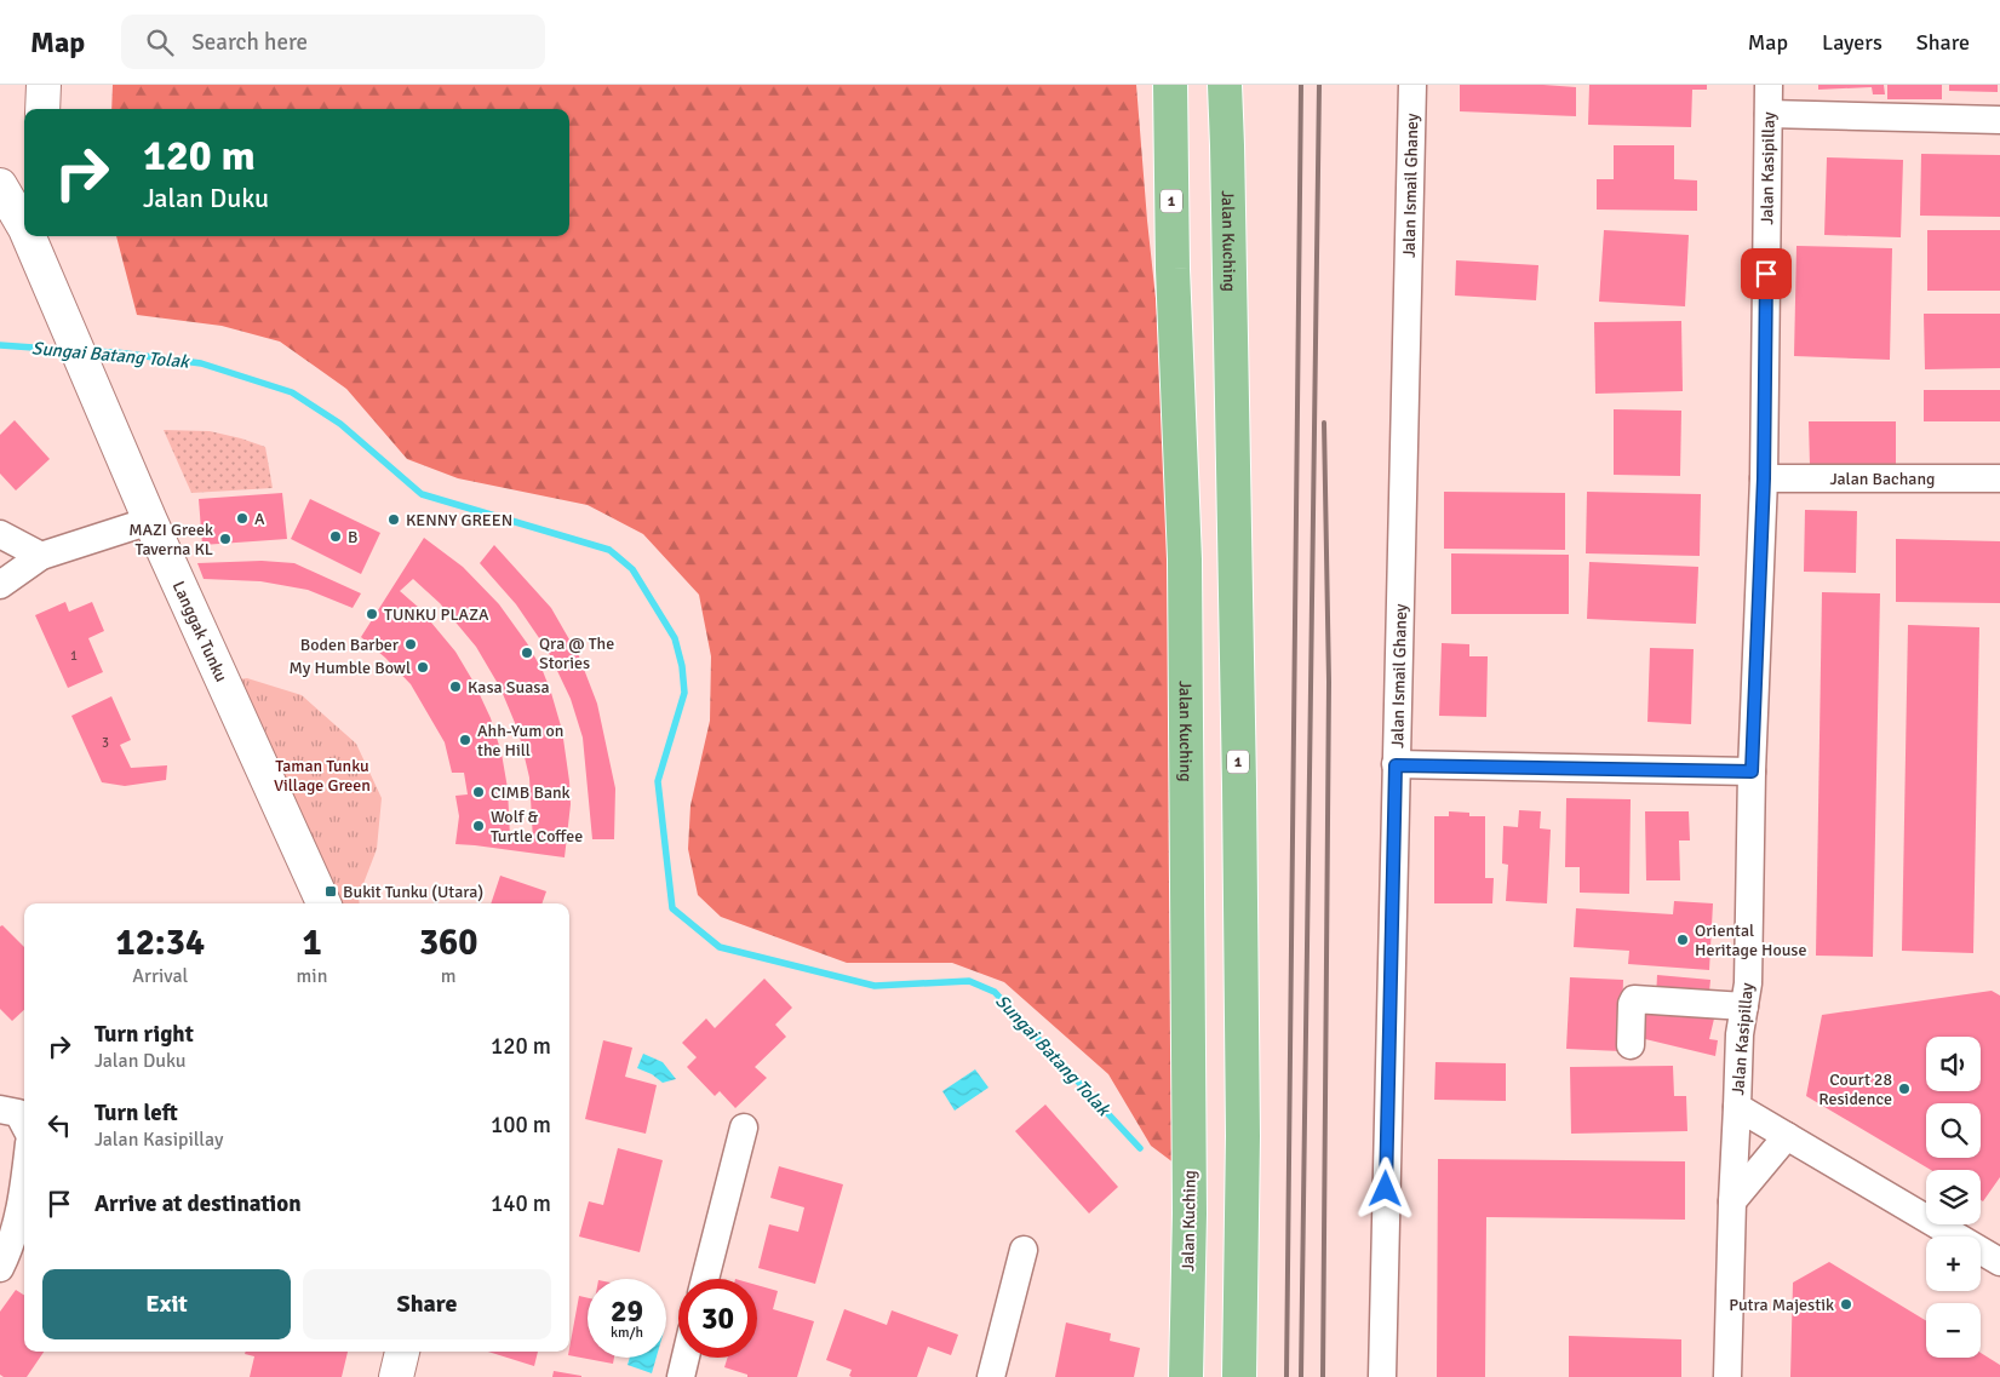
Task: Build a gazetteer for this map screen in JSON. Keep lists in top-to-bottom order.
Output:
{
  "streets": {
    "highway": ["1", "Jalan Kuching"],
    "street": [
      "Jalan Kasipillay",
      "Jalan Ismail Ghaney",
      "Jalan Bachang",
      "Langgak Tunku"
    ]
  },
  "crossings": [
    ["Jalan Kasipillay", "Jalan Bachang"]
  ],
  "water": ["Sungai Batang Tolak"],
  "parks": ["Taman Tunku Village Green"],
  "places": {
    "other": [
      "A",
      "KENNY GREEN",
      "B",
      "MAZI Greek Taverna KL",
      "TUNKU PLAZA",
      "Boden Barber",
      "Qra @ The Stories",
      "My Humble Bowl",
      "Kasa Suasa",
      "Ahh-Yum on the Hill",
      "CIMB Bank",
      "Wolf & Turtle Coffee",
      "Oriental Heritage House",
      "Court 28 Residence",
      "Putra Majestik"
    ],
    "transit": ["Bukit Tunku (Utara)"]
  },
  "house_numbers": ["1", "3"],
  "page": {
    "header": "Map",
    "search": "Search here",
    "nav": ["Map", "Layers", "Share"],
    "turn": ["120 m", "Jalan Duku"],
    "eta": [
      "12:34",
      "Arrival",
      "1",
      "min",
      "360",
      "m"
    ],
    "list": [
      {
        "name": "Turn right",
        "note": "Jalan Duku",
        "value": "120 m"
      },
      {
        "name": "Turn left",
        "note": "Jalan Kasipillay",
        "value": "100 m"
      },
      {
        "name": "Arrive at destination",
        "value": "140 m"
      }
    ],
    "map_buttons": ["+", "−"],
    "buttons": ["Exit", "Share"],
    "speed": "29 km/h",
    "limit": "30"
  }
}
